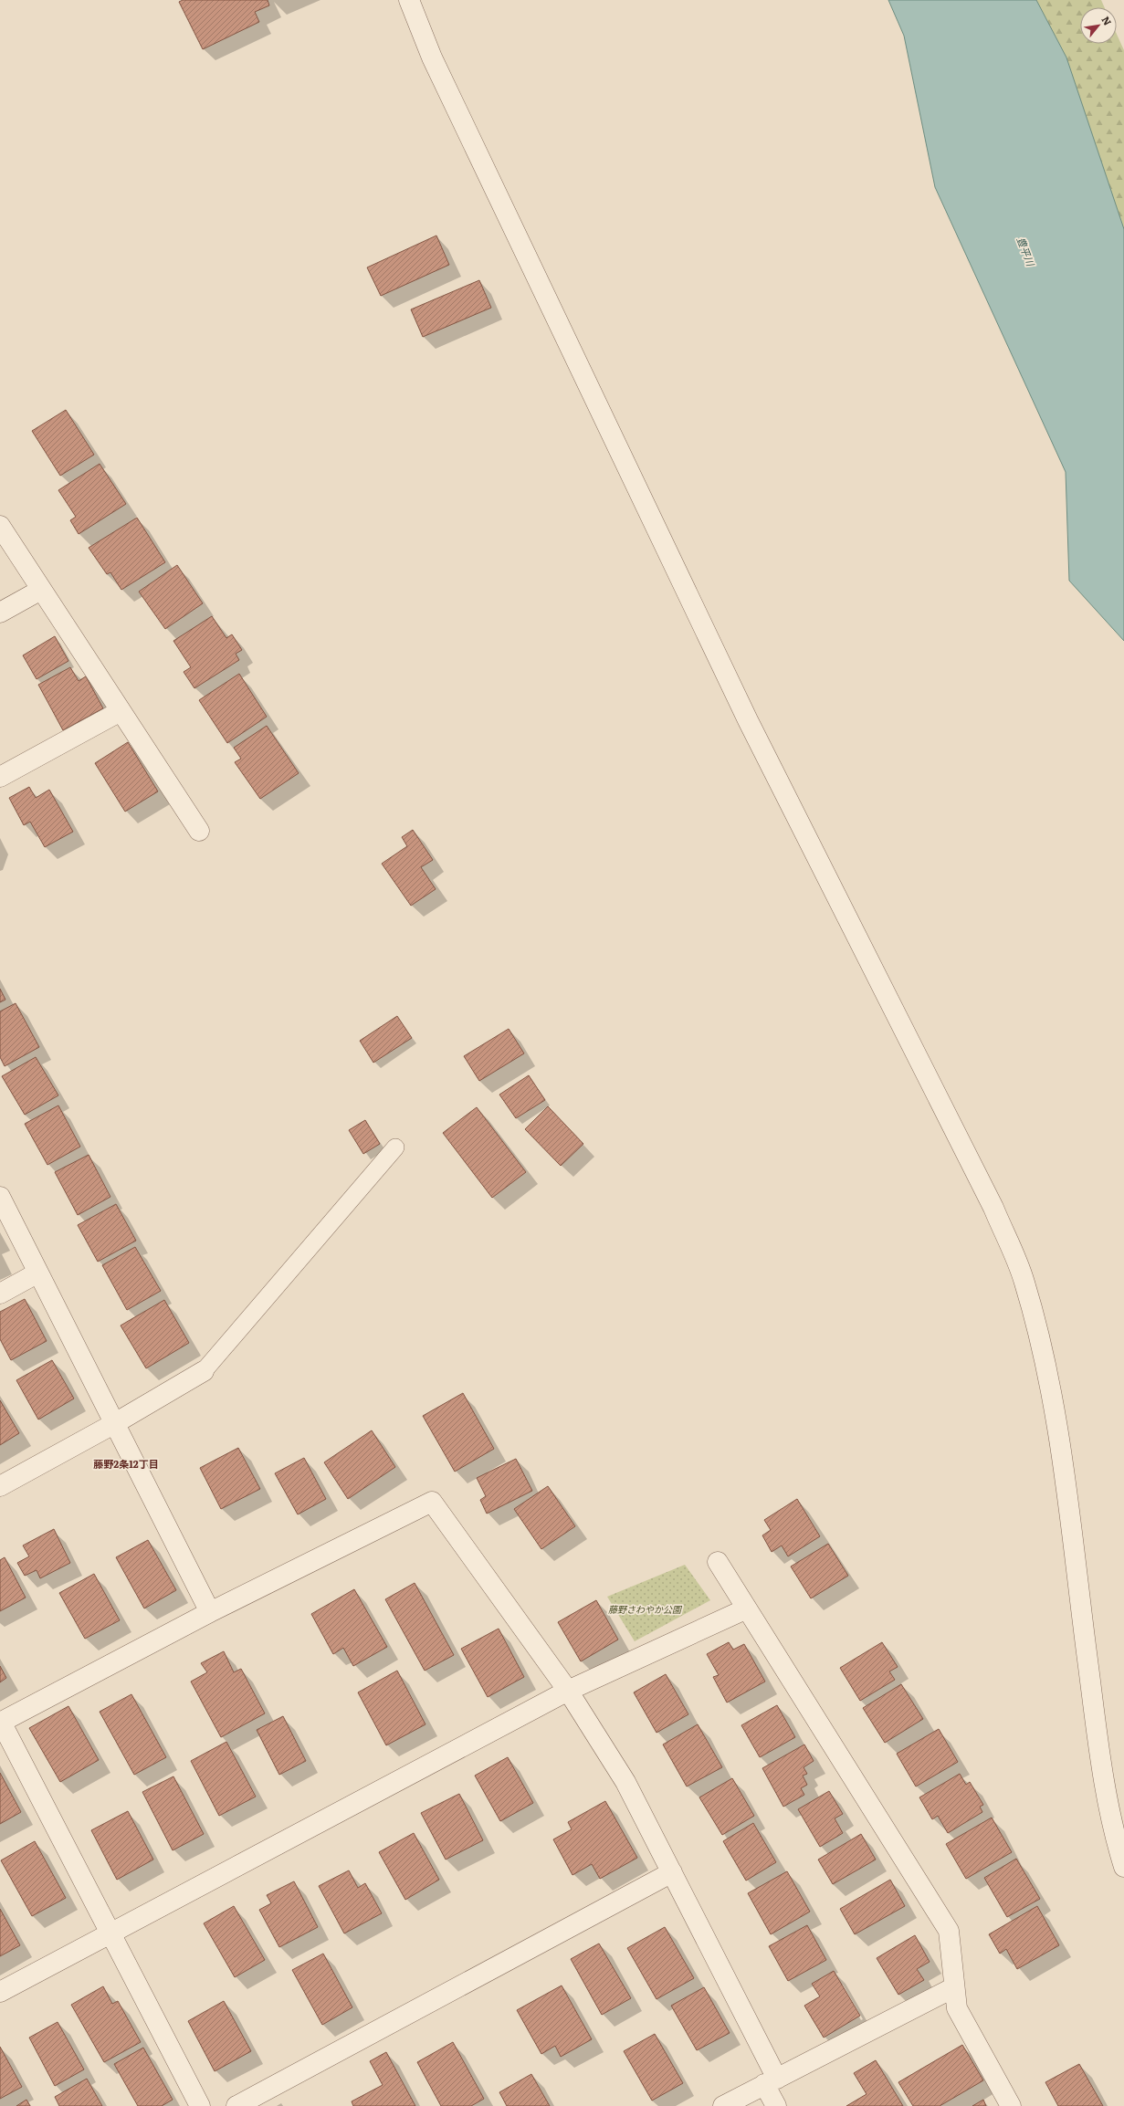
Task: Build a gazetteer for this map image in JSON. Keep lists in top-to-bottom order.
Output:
{
  "districts": ["藤野2条12丁目"],
  "water": ["豊平川"],
  "parks": ["藤野さわやか公園"],
  "north": "top right"
}
